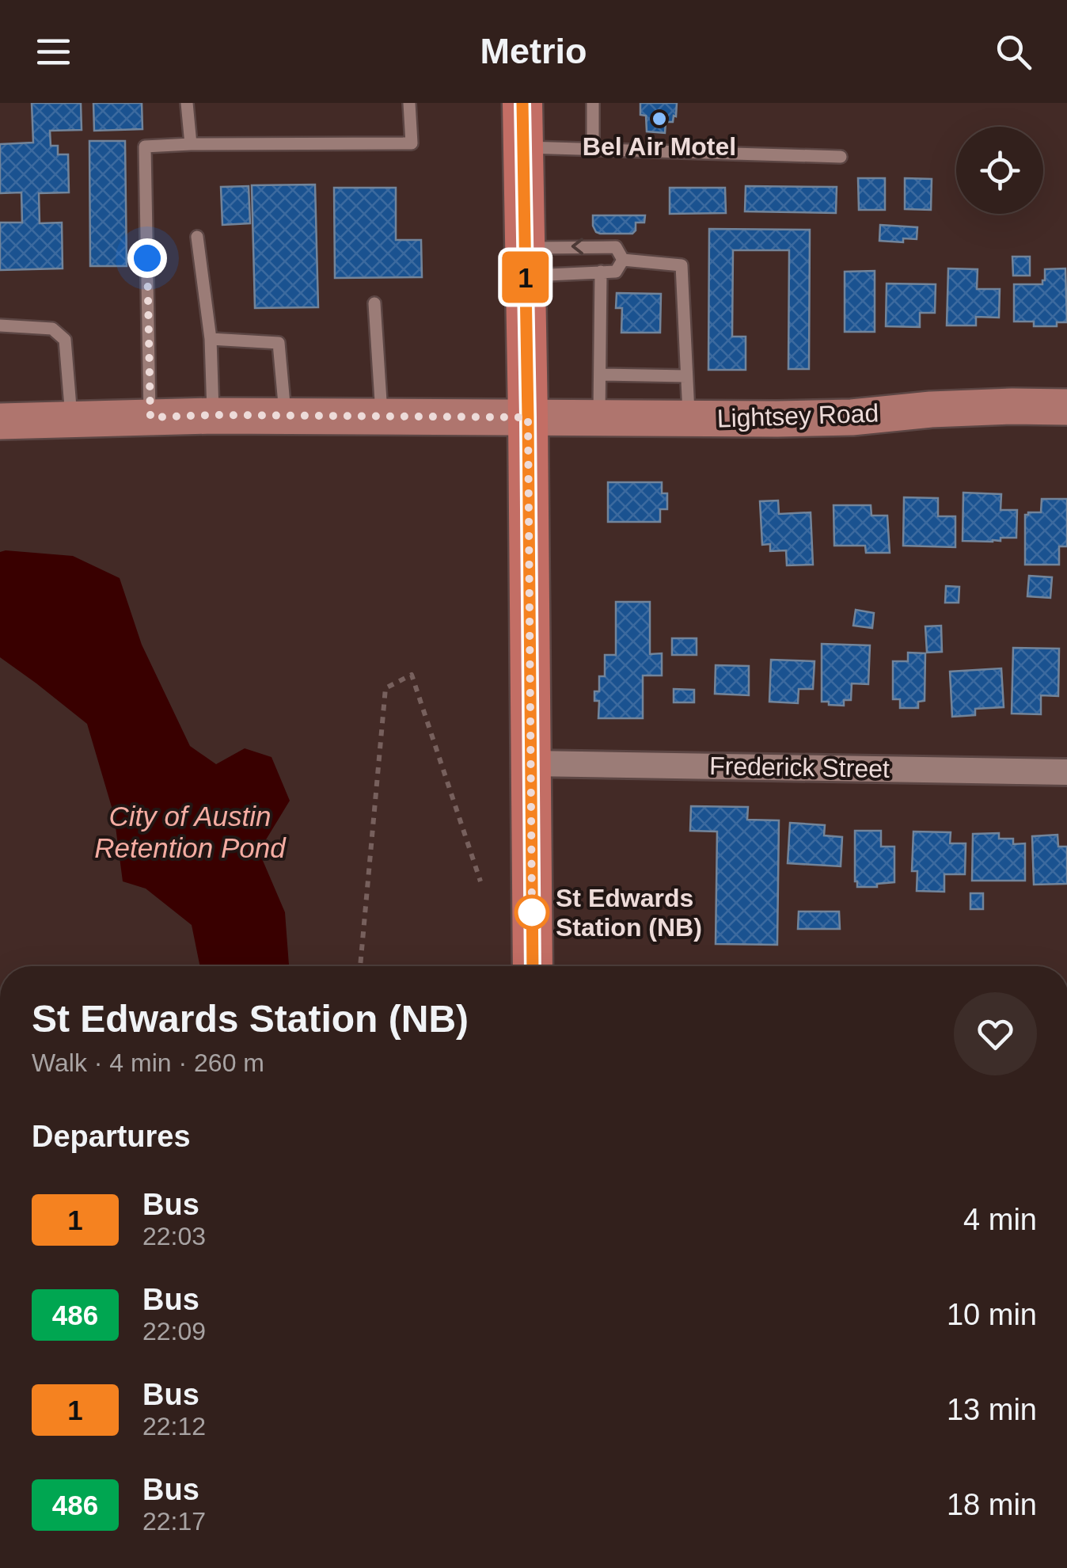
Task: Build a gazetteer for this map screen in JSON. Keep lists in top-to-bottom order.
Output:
{
  "streets": {
    "street": ["Lightsey Road", "Frederick Street"]
  },
  "water": ["City of Austin Retention Pond"],
  "places": ["Bel Air Motel", "St Edwards Station (NB)"],
  "lines": ["bus line 1"],
  "page": {
    "header": "Metrio",
    "on_map": "1",
    "heading": [
      ["St Edwards Station (NB)", "Walk · 4 min · 260 m"],
      "Departures"
    ],
    "list": [
      {
        "mark": "1",
        "name": "Bus",
        "note": "22:03",
        "value": "4 min"
      },
      {
        "mark": "486",
        "name": "Bus",
        "note": "22:09",
        "value": "10 min"
      },
      {
        "mark": "1",
        "name": "Bus",
        "note": "22:12",
        "value": "13 min"
      },
      {
        "mark": "486",
        "name": "Bus",
        "note": "22:17",
        "value": "18 min"
      }
    ]
  }
}
